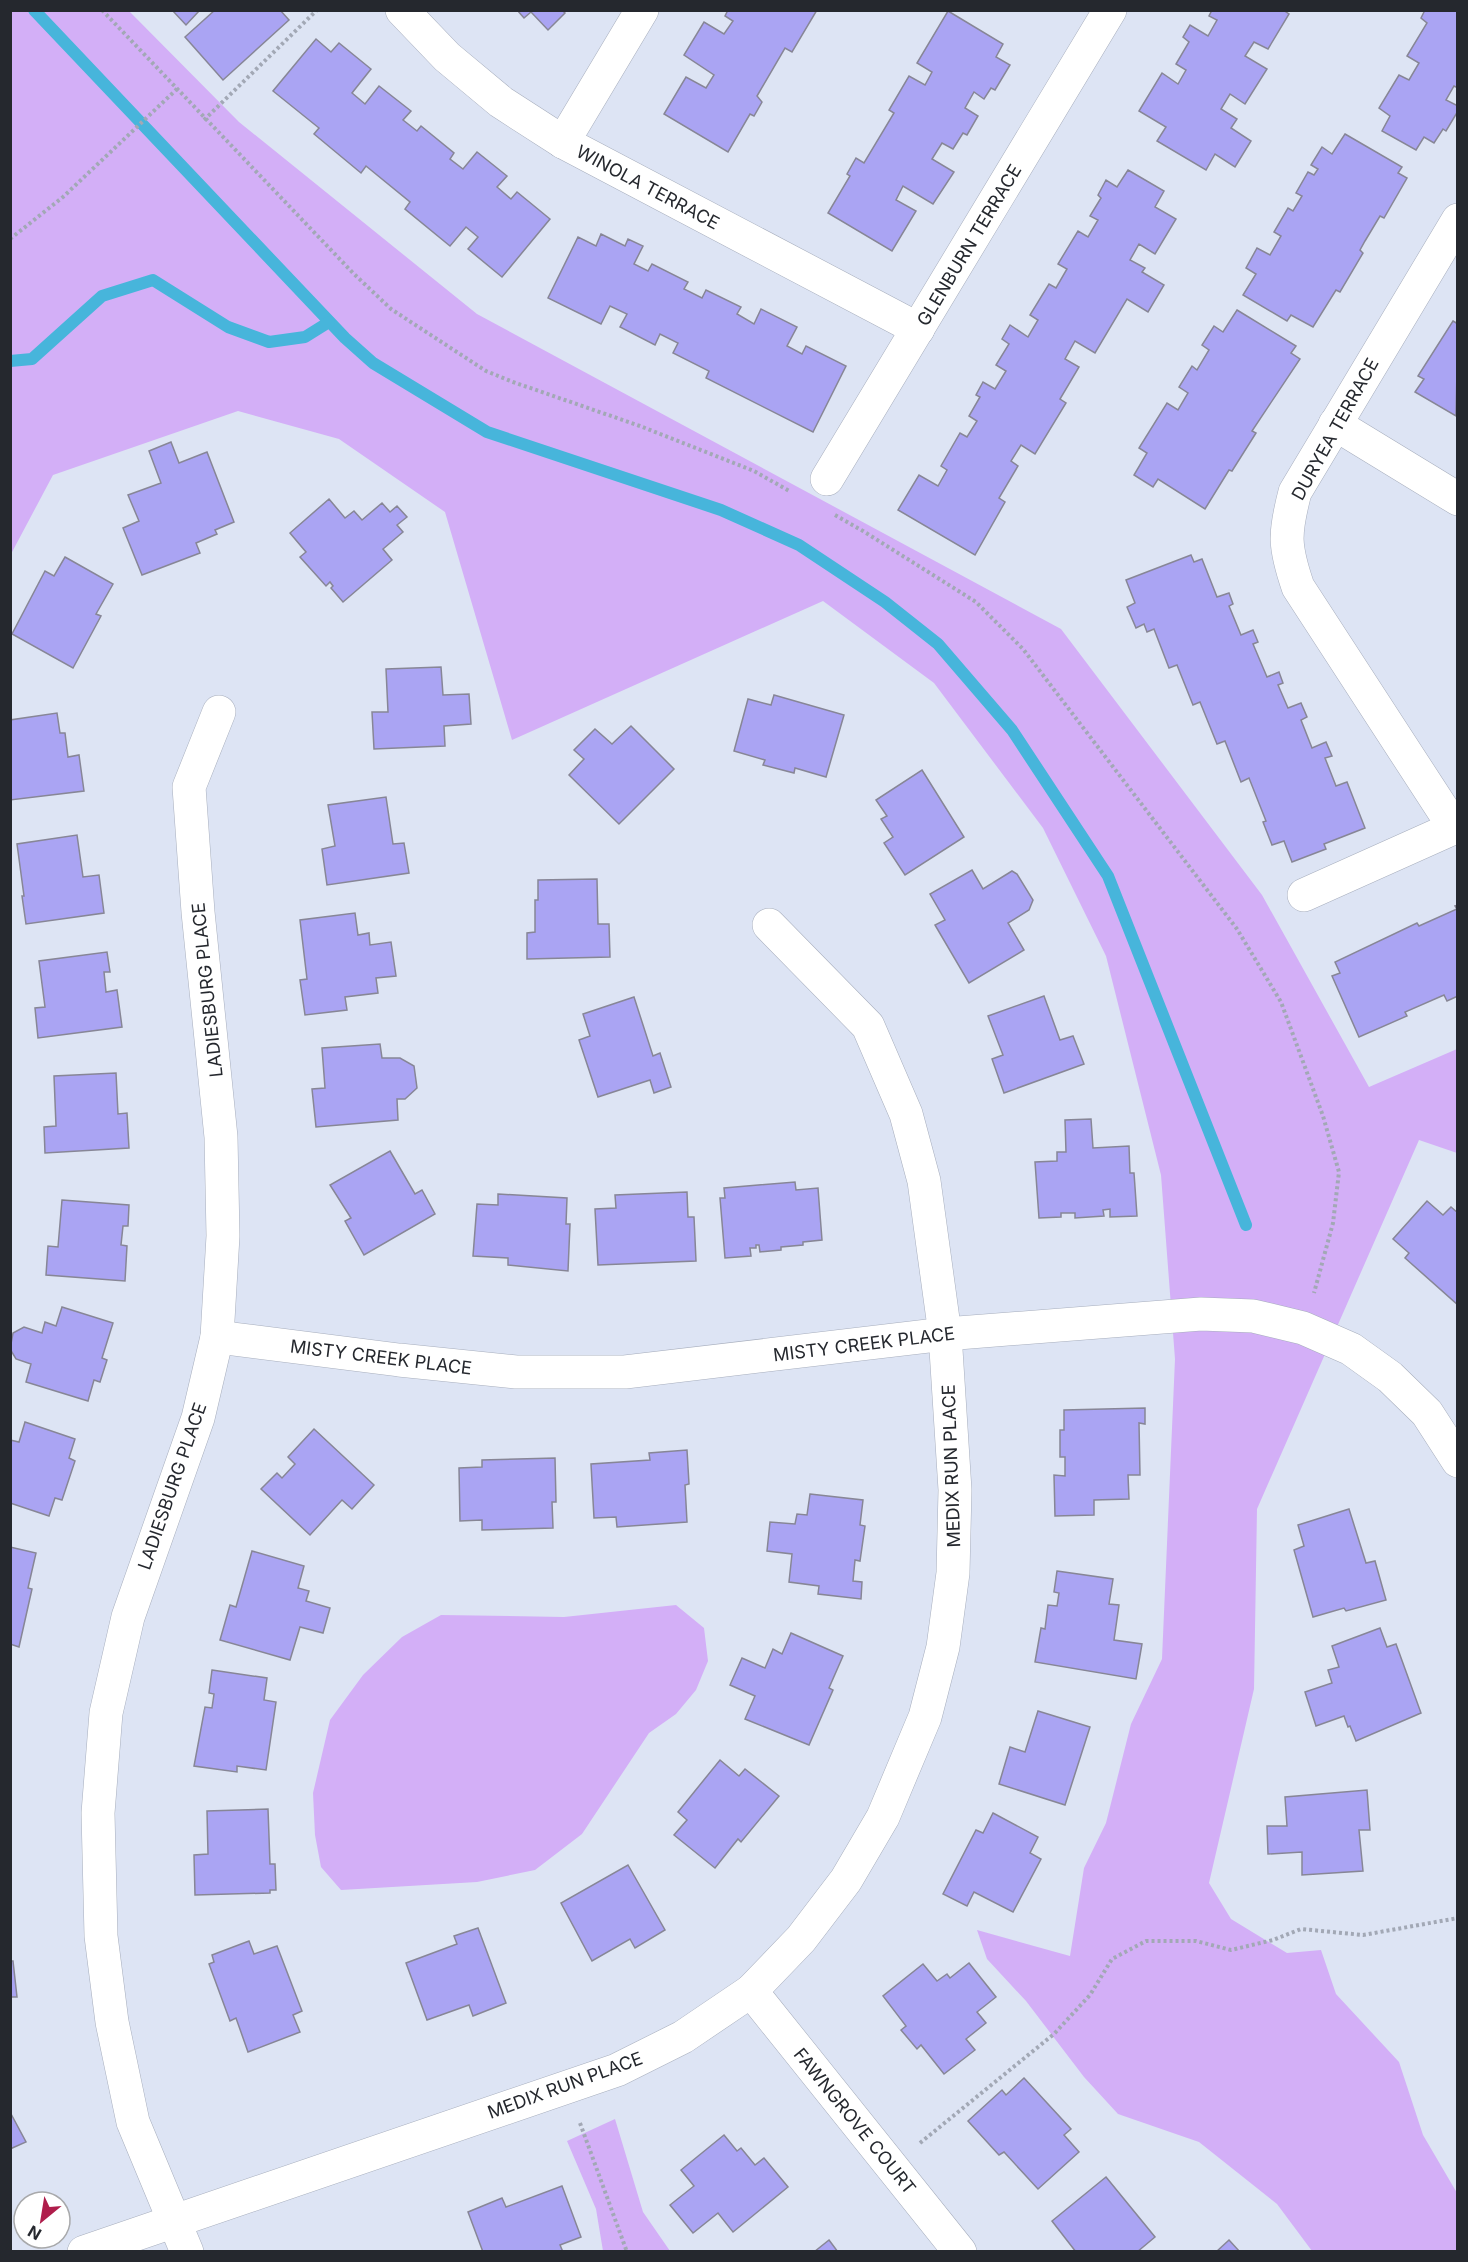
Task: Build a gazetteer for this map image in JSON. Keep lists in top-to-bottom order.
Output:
{
  "streets": {
    "street": [
      "WINOLA TERRACE",
      "GLENBURN TERRACE",
      "DURYEA TERRACE",
      "LADIESBURG PLACE",
      "MISTY CREEK PLACE",
      "MEDIX RUN PLACE",
      "FAWNGROVE COURT"
    ]
  },
  "crossings": [
    ["WINOLA TERRACE", "GLENBURN TERRACE"],
    ["LADIESBURG PLACE", "MISTY CREEK PLACE"],
    ["LADIESBURG PLACE", "MEDIX RUN PLACE"],
    ["MISTY CREEK PLACE", "MEDIX RUN PLACE"],
    ["MEDIX RUN PLACE", "FAWNGROVE COURT"]
  ],
  "north": "bottom left"
}
